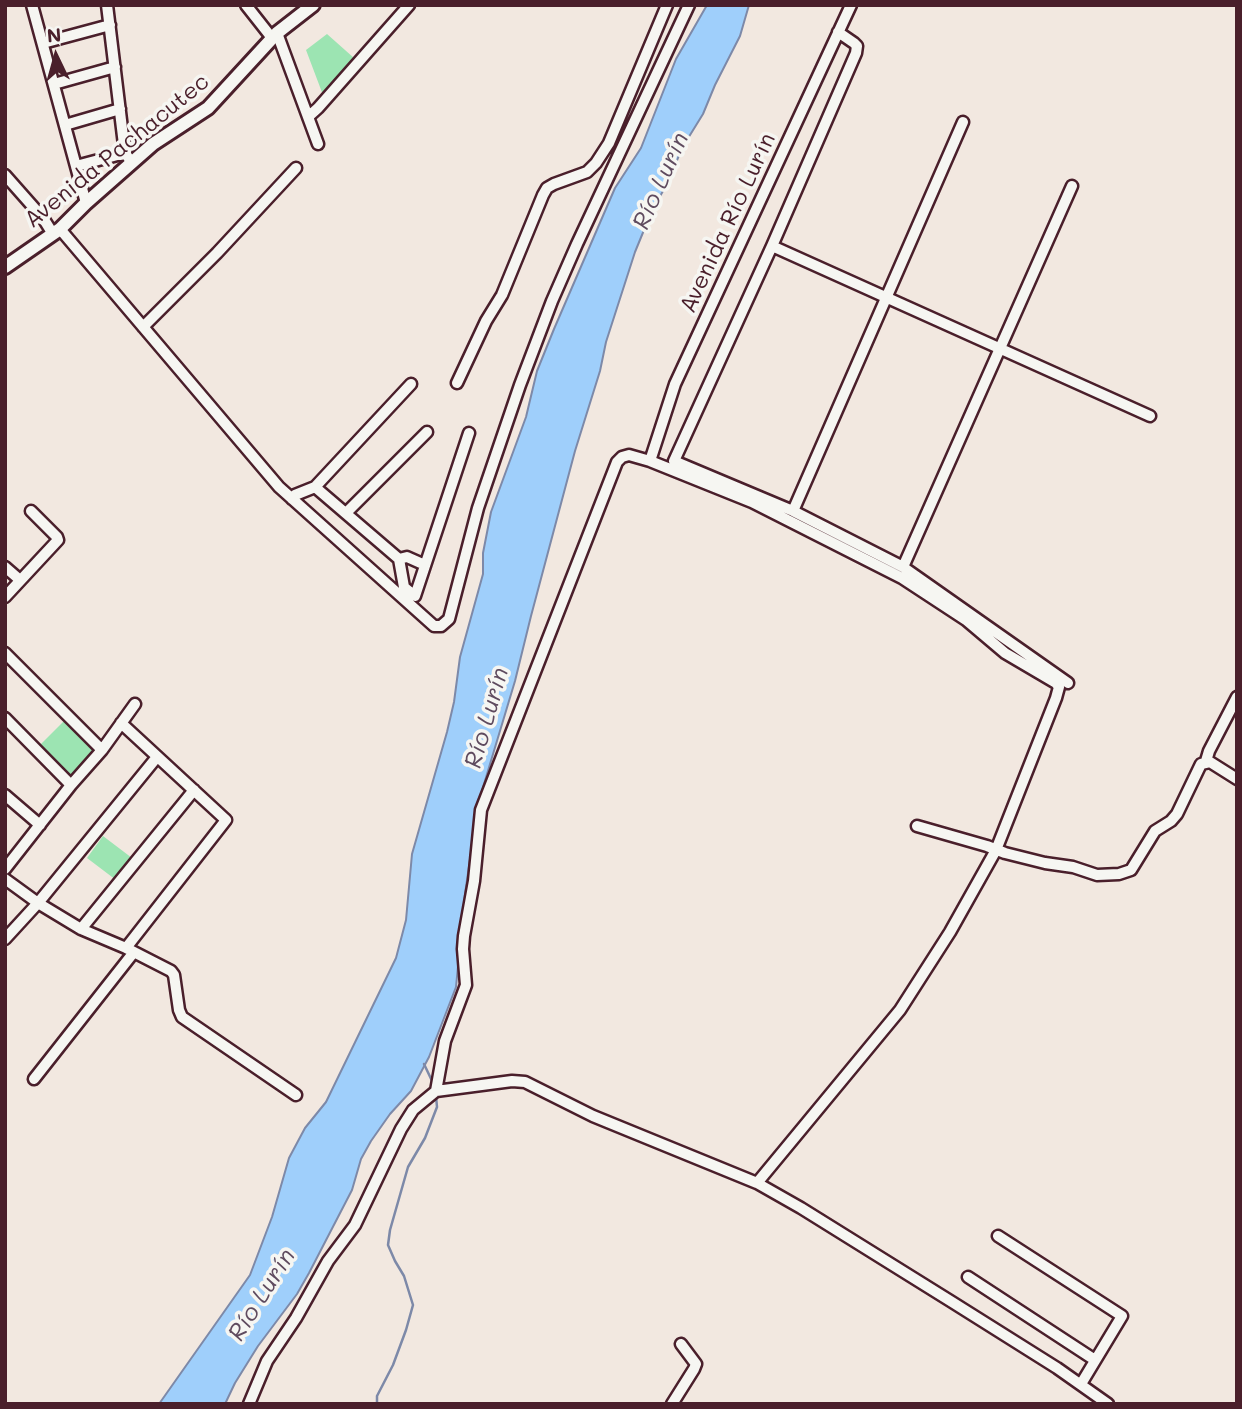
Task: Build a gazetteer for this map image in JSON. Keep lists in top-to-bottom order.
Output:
{
  "streets": {
    "main road": ["Avenida Pachacutec"],
    "street": ["Avenida Río Lurín"]
  },
  "water": ["Río Lurín"],
  "north": "top"
}
